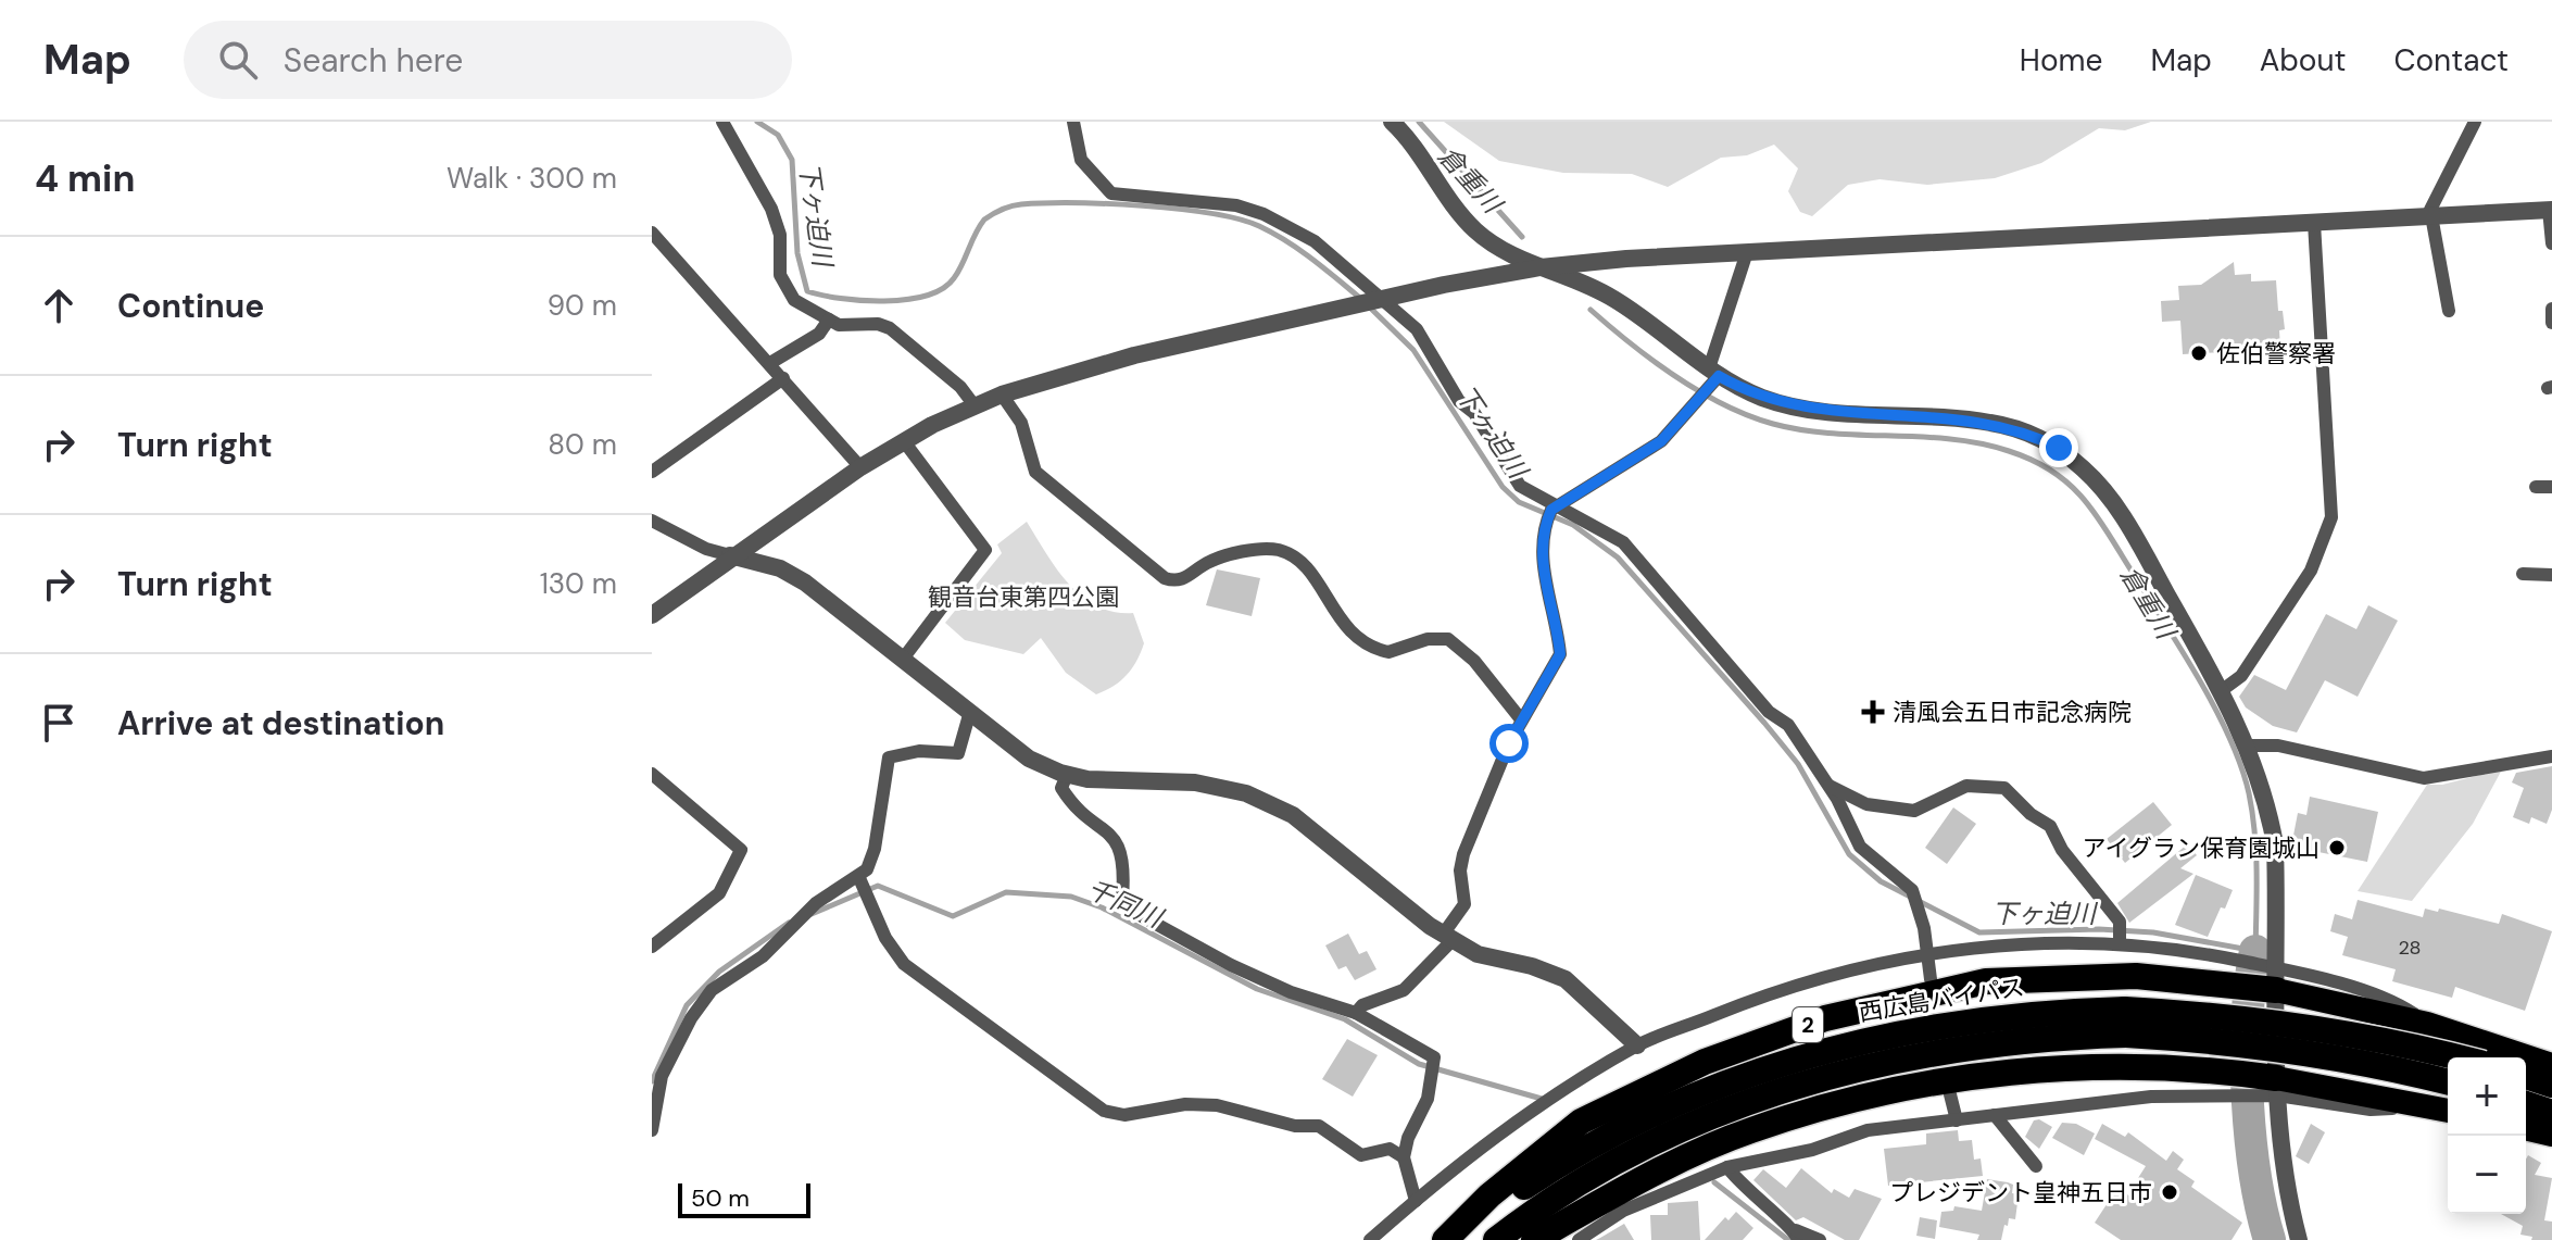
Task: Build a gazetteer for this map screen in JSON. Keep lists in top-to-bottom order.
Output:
{
  "streets": {
    "highway": ["西広島バイパス", "2"]
  },
  "water": ["倉重川", "下ヶ迫川", "千同川"],
  "parks": ["観音台東第四公園"],
  "places": {
    "other": ["佐伯警察署", "アイグラン保育園城山", "プレジデント皇神五日市"],
    "health": ["清風会五日市記念病院"]
  },
  "house_numbers": ["28"],
  "scale_bar": "50 m",
  "page": {
    "header": "Map",
    "search": "Search here",
    "nav": [
      "Home",
      "Map",
      "About",
      "Contact"
    ],
    "heading": ["4 min", "Walk · 300 m"],
    "list": [
      ["Continue", "90 m"],
      ["Turn right", "80 m"],
      ["Turn right", "130 m"],
      "Arrive at destination"
    ],
    "map_buttons": ["+", "−"],
    "scale": "50 m"
  }
}
